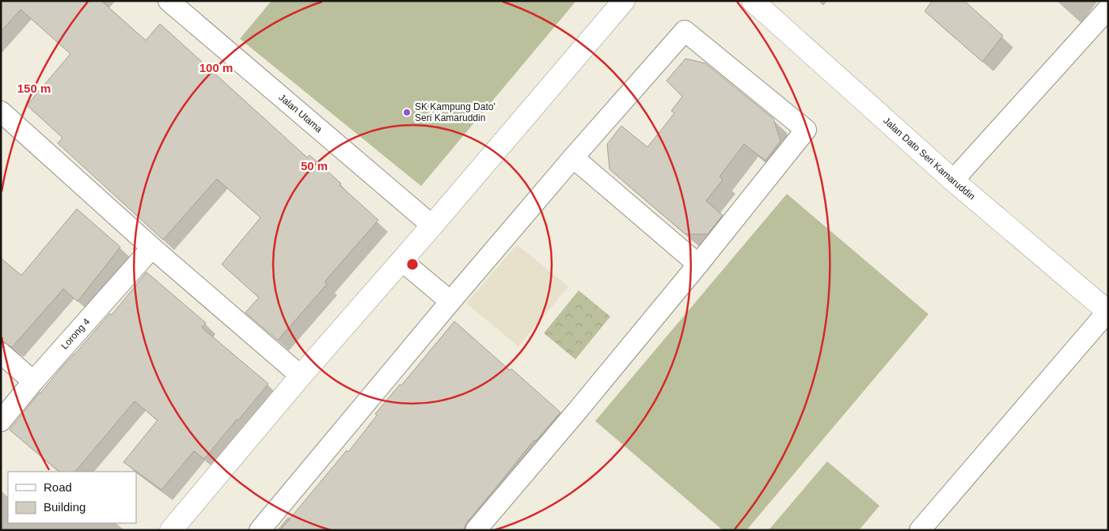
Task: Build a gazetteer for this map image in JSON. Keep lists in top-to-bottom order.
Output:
{
  "streets": {
    "street": ["Jalan Utama", "Jalan Dato Seri Kamaruddin", "Lorong 4"]
  },
  "places": ["SK Kampung Dato' Seri Kamaruddin"],
  "legend": ["Road", "Building"],
  "rings": ["100 m", "150 m", "50 m"]
}
